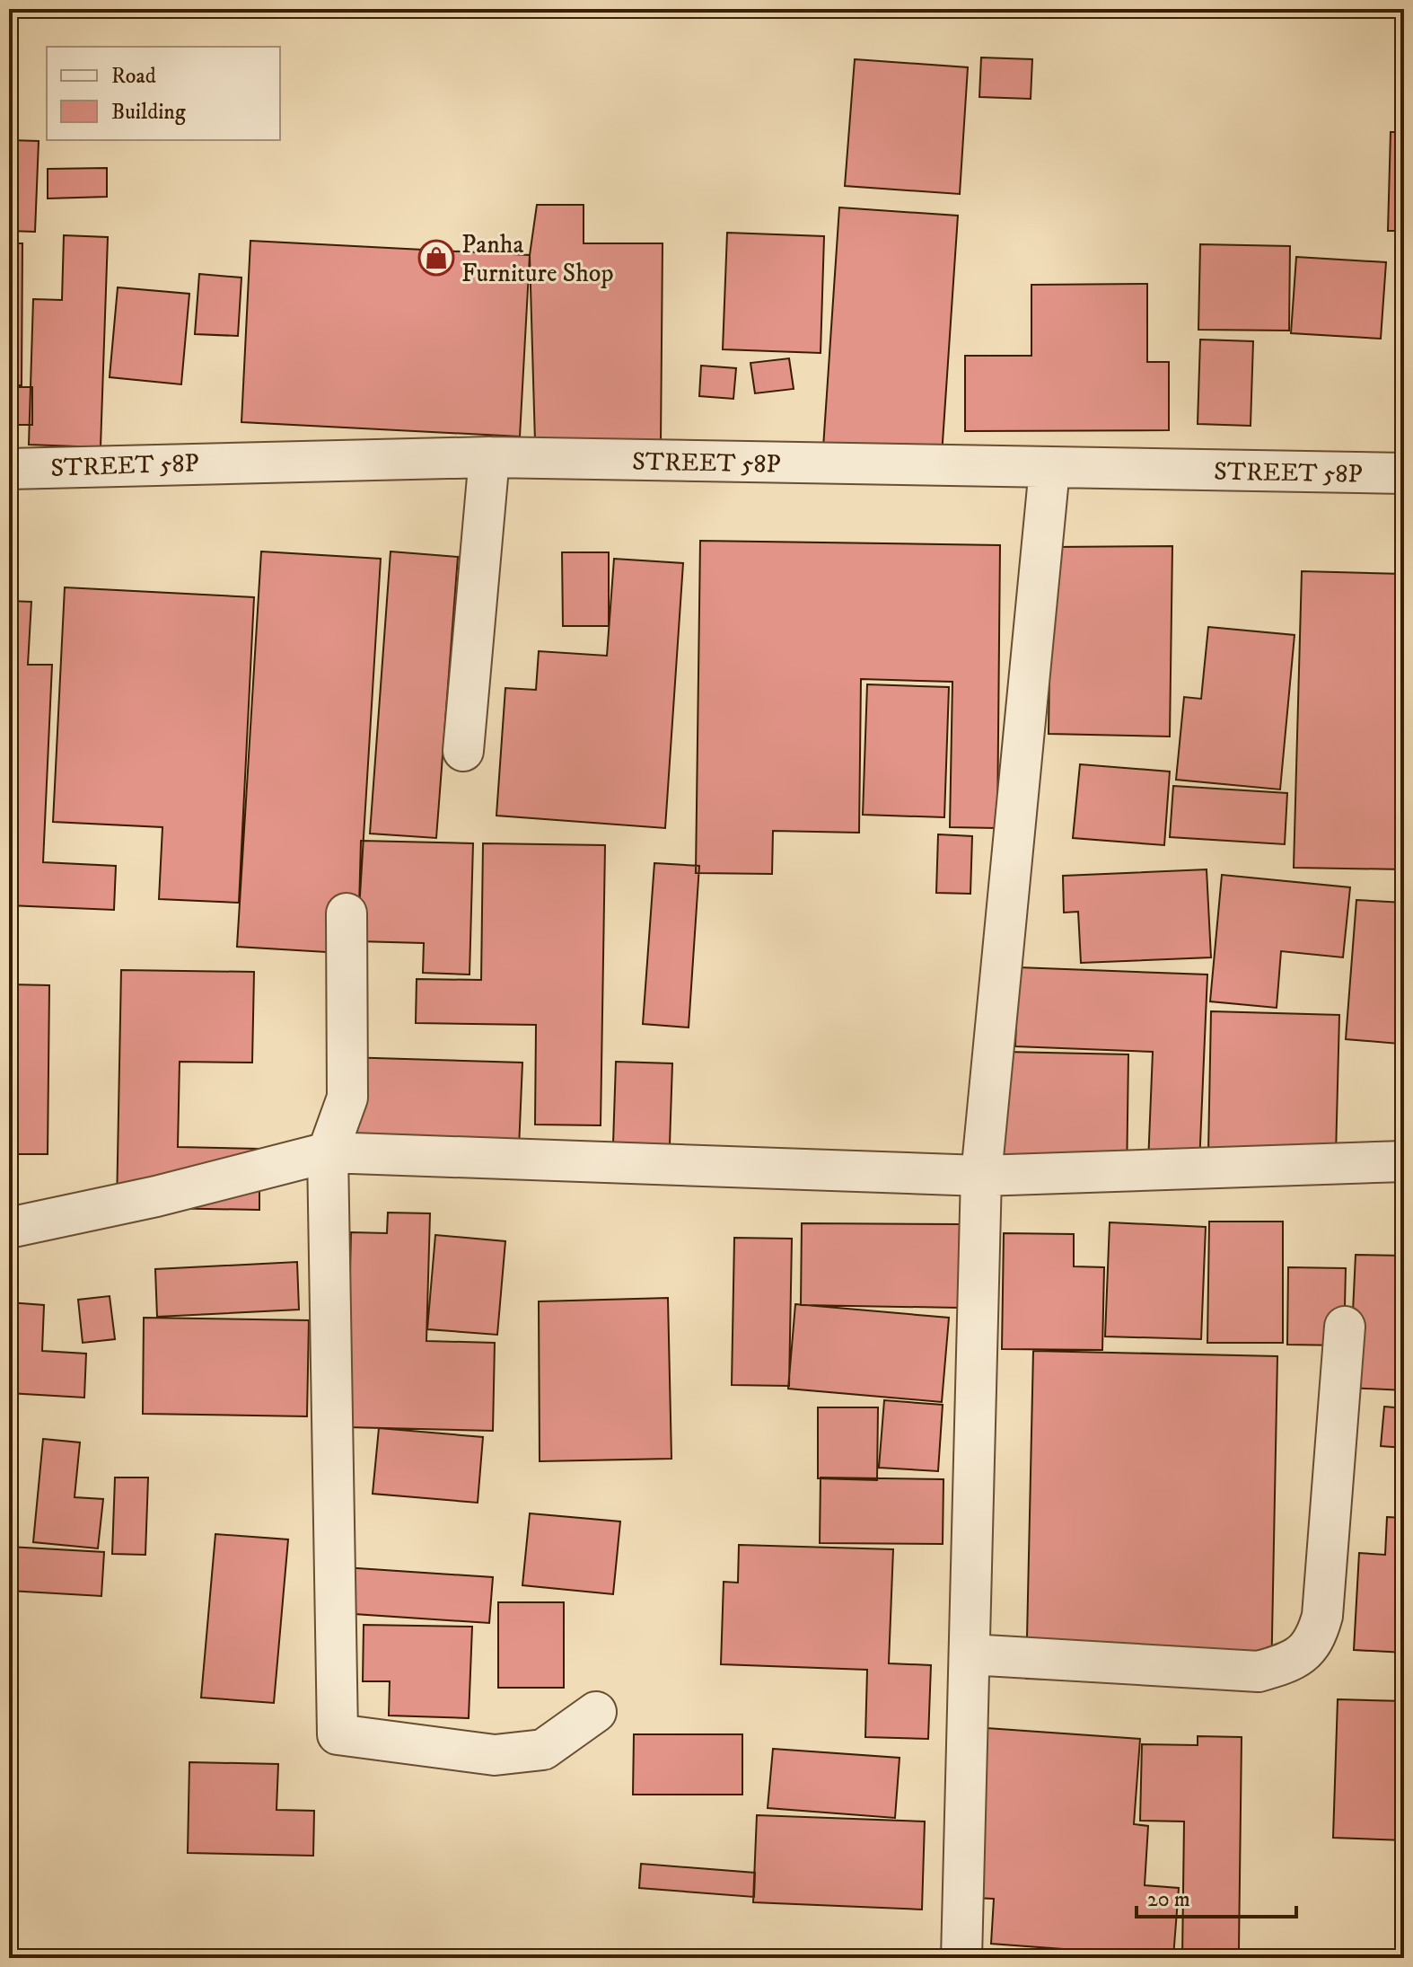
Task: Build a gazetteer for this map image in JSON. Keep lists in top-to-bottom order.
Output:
{
  "streets": {
    "street": ["STREET 58P"]
  },
  "places": {
    "shop": ["Panha Furniture Shop"]
  },
  "legend": ["Road", "Building"],
  "scale_bar": "20 m"
}
